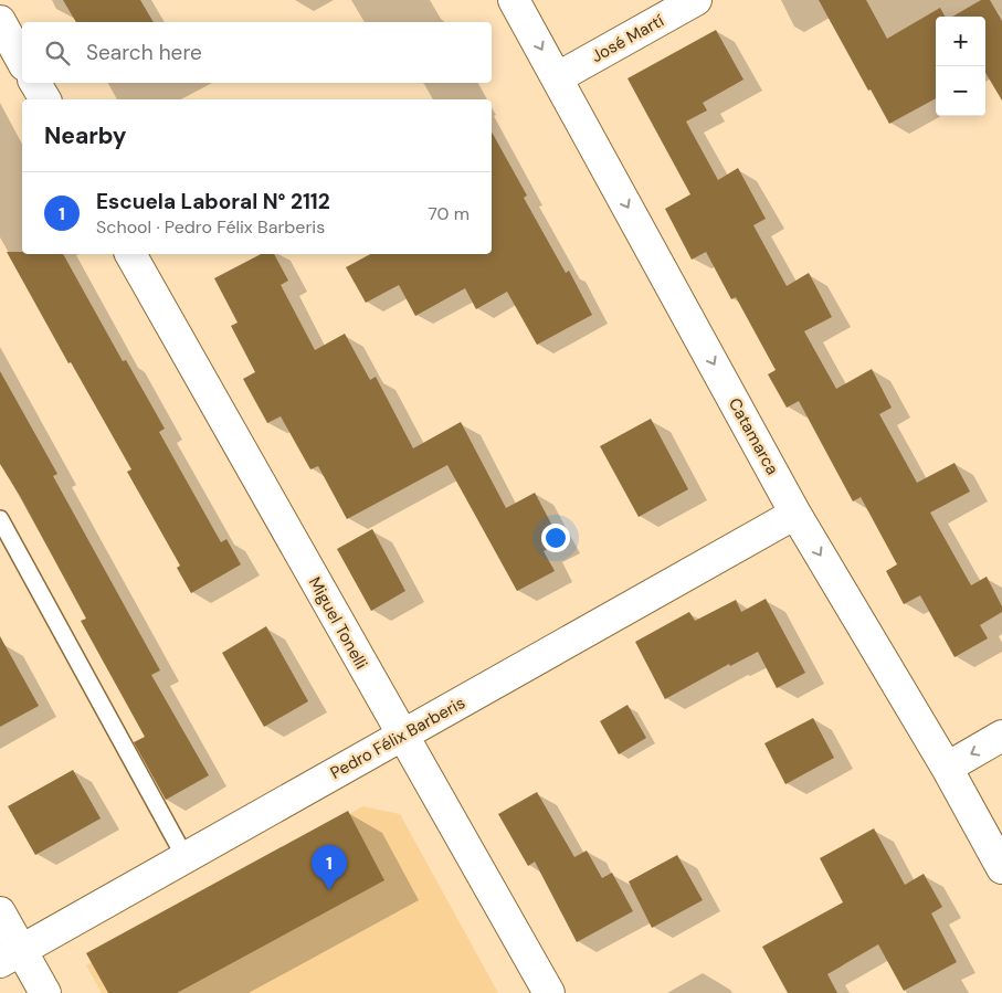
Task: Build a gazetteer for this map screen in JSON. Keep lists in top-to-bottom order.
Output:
{
  "streets": {
    "street": [
      "José Martí",
      "Catamarca",
      "Miguel Tonelli",
      "Pedro Félix Barberis"
    ]
  },
  "crossings": [
    ["José Martí", "Catamarca"],
    ["Catamarca", "Pedro Félix Barberis"],
    ["Miguel Tonelli", "Pedro Félix Barberis"]
  ],
  "one_way": ["Catamarca"],
  "page": {
    "map_buttons": ["+", "−"],
    "search": "Search here",
    "heading": "Nearby",
    "list": [
      {
        "mark": "1",
        "name": "Escuela Laboral N° 2112",
        "note": "School · Pedro Félix Barberis",
        "value": "70 m"
      }
    ],
    "pins": "1"
  }
}
